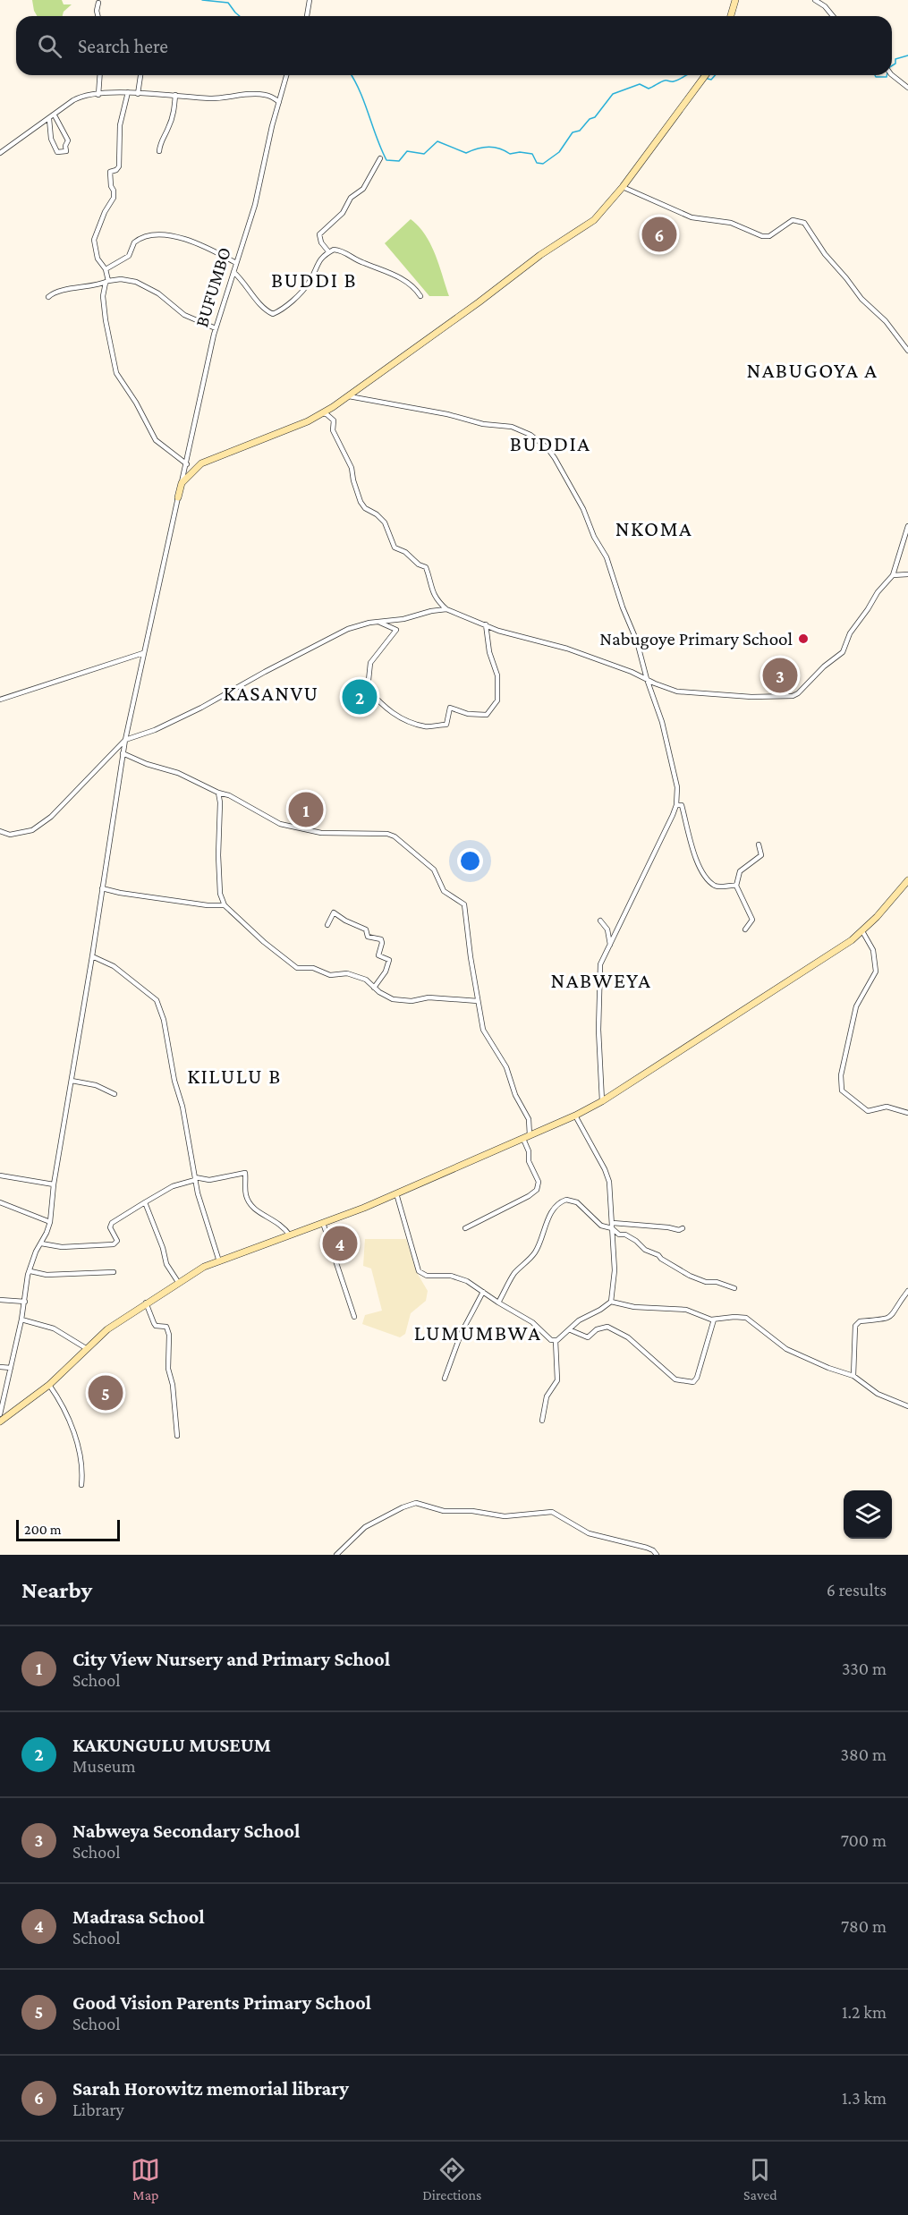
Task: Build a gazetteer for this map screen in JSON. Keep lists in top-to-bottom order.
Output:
{
  "streets": {
    "street": ["BUFUMBO"]
  },
  "districts": [
    "BUDDI B",
    "NABUGOYA A",
    "BUDDIA",
    "NKOMA",
    "KASANVU",
    "NABWEYA",
    "KILULU B",
    "LUMUMBWA"
  ],
  "places": ["Nabugoye Primary School"],
  "scale_bar": "200 m",
  "page": {
    "search": "Search here",
    "pins": [
      "6",
      "3",
      "2",
      "1",
      "4",
      "5"
    ],
    "scale": "200 m",
    "heading": ["Nearby", "6 results"],
    "list": [
      {
        "mark": "1",
        "name": "City View Nursery and Primary School",
        "note": "School",
        "value": "330 m"
      },
      {
        "mark": "2",
        "name": "KAKUNGULU MUSEUM",
        "note": "Museum",
        "value": "380 m"
      },
      {
        "mark": "3",
        "name": "Nabweya Secondary School",
        "note": "School",
        "value": "700 m"
      },
      {
        "mark": "4",
        "name": "Madrasa School",
        "note": "School",
        "value": "780 m"
      },
      {
        "mark": "5",
        "name": "Good Vision Parents Primary School",
        "note": "School",
        "value": "1.2 km"
      },
      {
        "mark": "6",
        "name": "Sarah Horowitz memorial library",
        "note": "Library",
        "value": "1.3 km"
      }
    ],
    "nav": ["Map", "Directions", "Saved"]
  }
}
